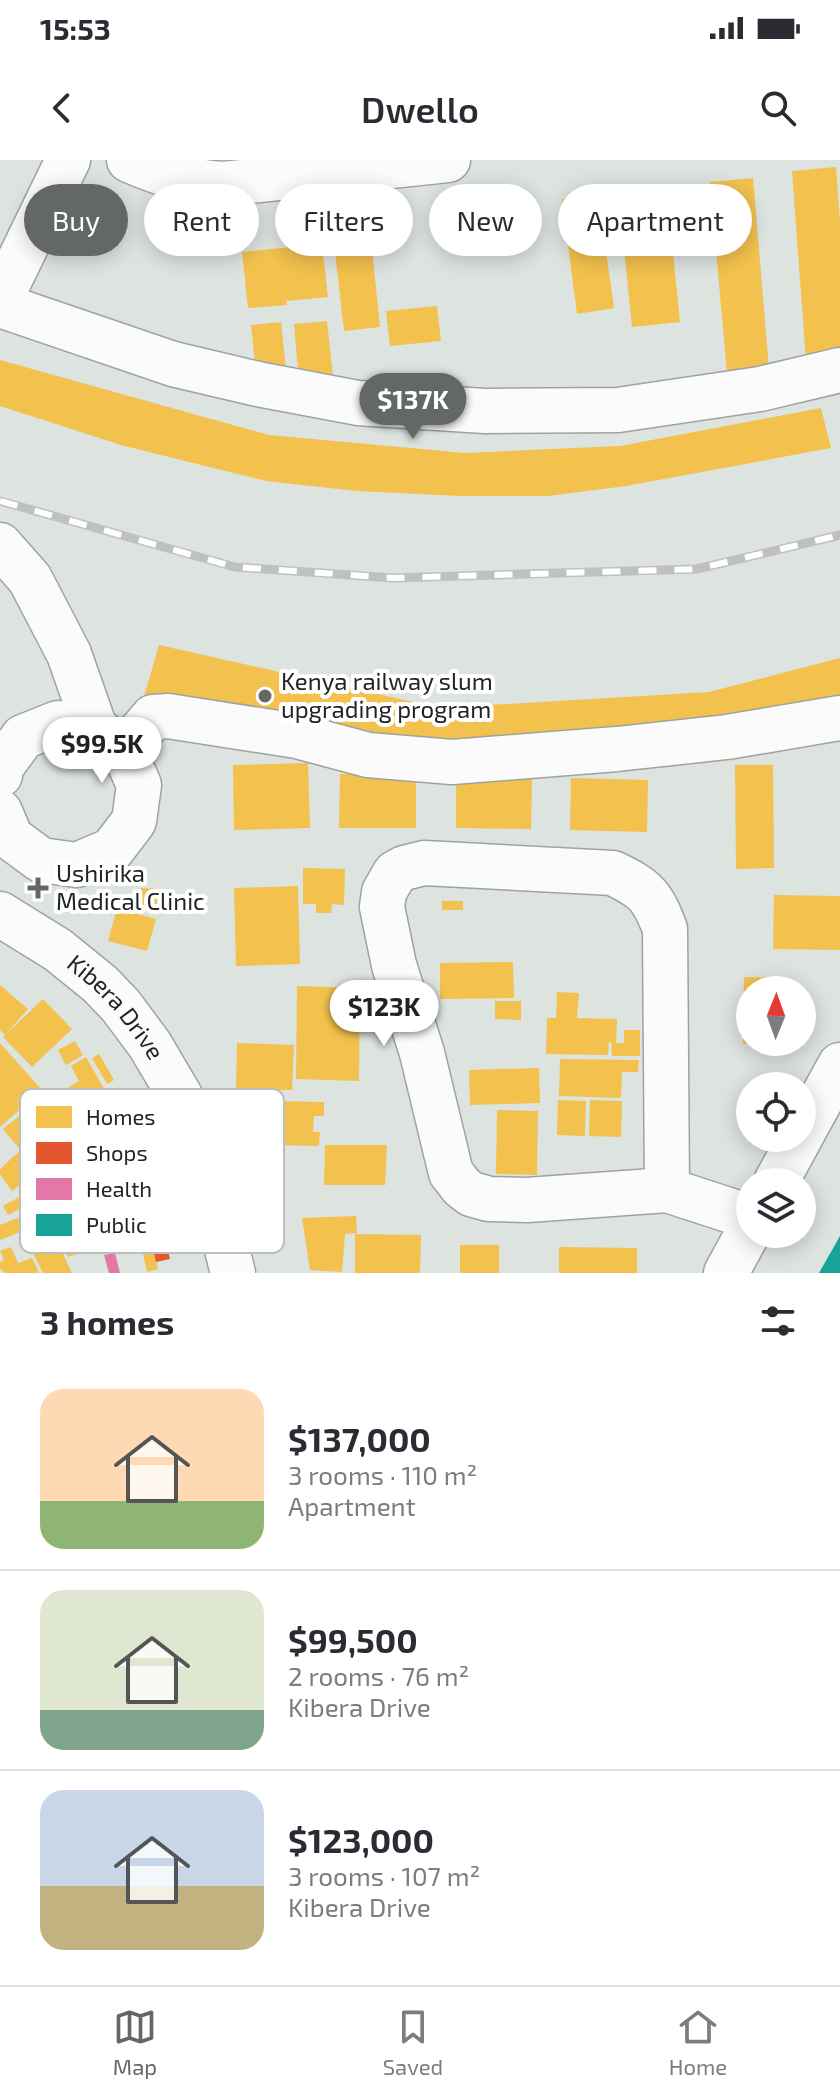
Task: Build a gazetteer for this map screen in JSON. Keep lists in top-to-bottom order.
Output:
{
  "streets": {
    "street": ["Kibera Drive"]
  },
  "places": {
    "other": ["Kenya railway slum upgrading program"],
    "health": ["Ushirika Medical Clinic"]
  },
  "legend": [
    "Homes",
    "Shops",
    "Health",
    "Public"
  ],
  "north": "top",
  "page": {
    "status": "15:53",
    "header": "Dwello",
    "chip": [
      "Buy",
      "Rent",
      "Filters",
      "New",
      "Apartment"
    ],
    "price": ["$137K", "$99.5K", "$123K"],
    "heading": "3 homes",
    "list": [
      {
        "name": "$137,000",
        "note": "3 rooms · 110 m² · Apartment"
      },
      {
        "name": "$99,500",
        "note": "2 rooms · 76 m² · Kibera Drive"
      },
      {
        "name": "$123,000",
        "note": "3 rooms · 107 m² · Kibera Drive"
      }
    ],
    "tabs": ["Map", "Saved", "Home"]
  }
}
